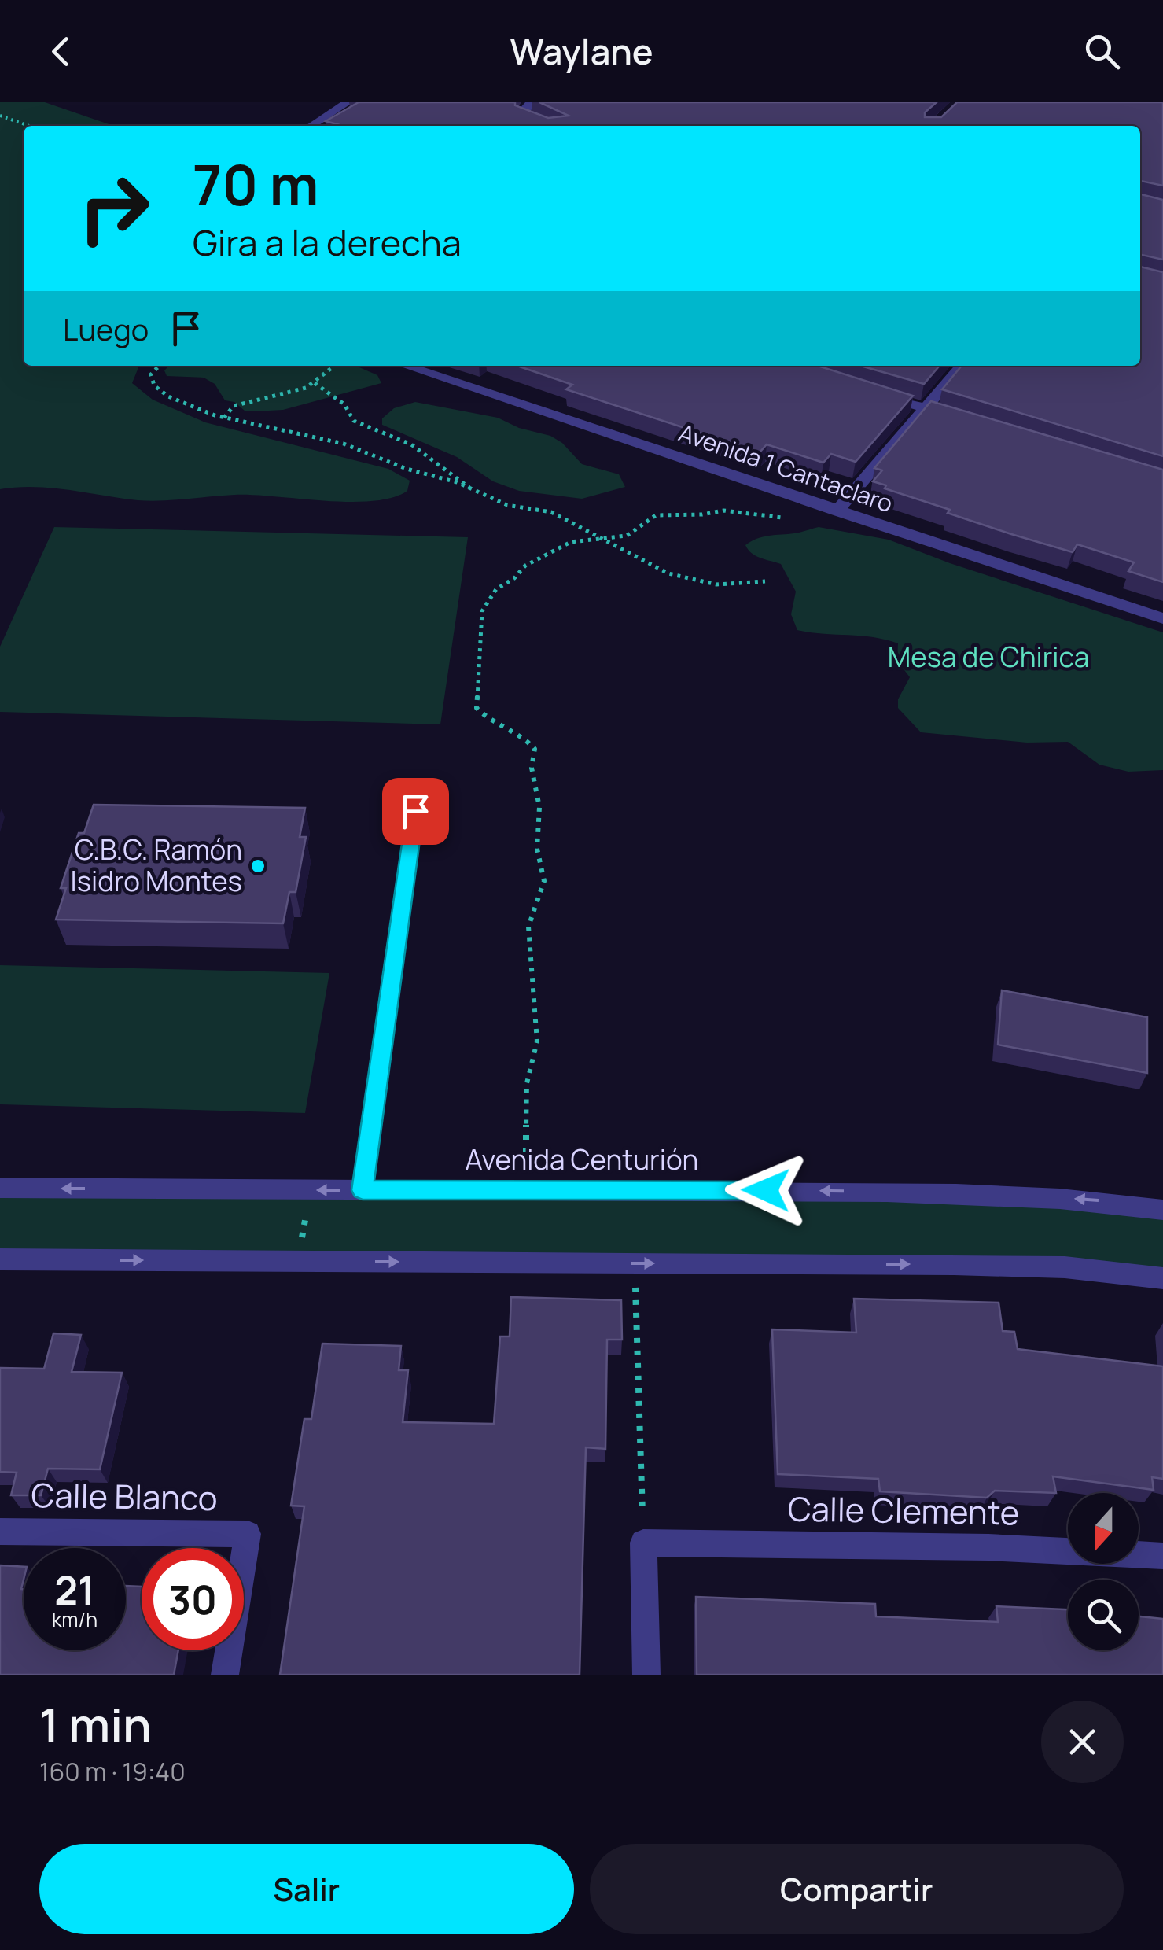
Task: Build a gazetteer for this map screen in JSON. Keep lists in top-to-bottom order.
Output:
{
  "streets": {
    "street": [
      "Avenida 1 Cantaclaro",
      "Avenida Centurión",
      "Calle Blanco",
      "Calle Clemente"
    ]
  },
  "parks": ["Mesa de Chirica"],
  "places": ["C.B.C. Ramón Isidro Montes"],
  "north": "bottom",
  "page": {
    "header": "Waylane",
    "turn": ["70 m", "Gira a la derecha"],
    "then": "Luego",
    "speed": "21 km/h",
    "limit": "30",
    "heading": ["1 min", "160 m · 19:40"],
    "buttons": ["Salir", "Compartir"]
  }
}
